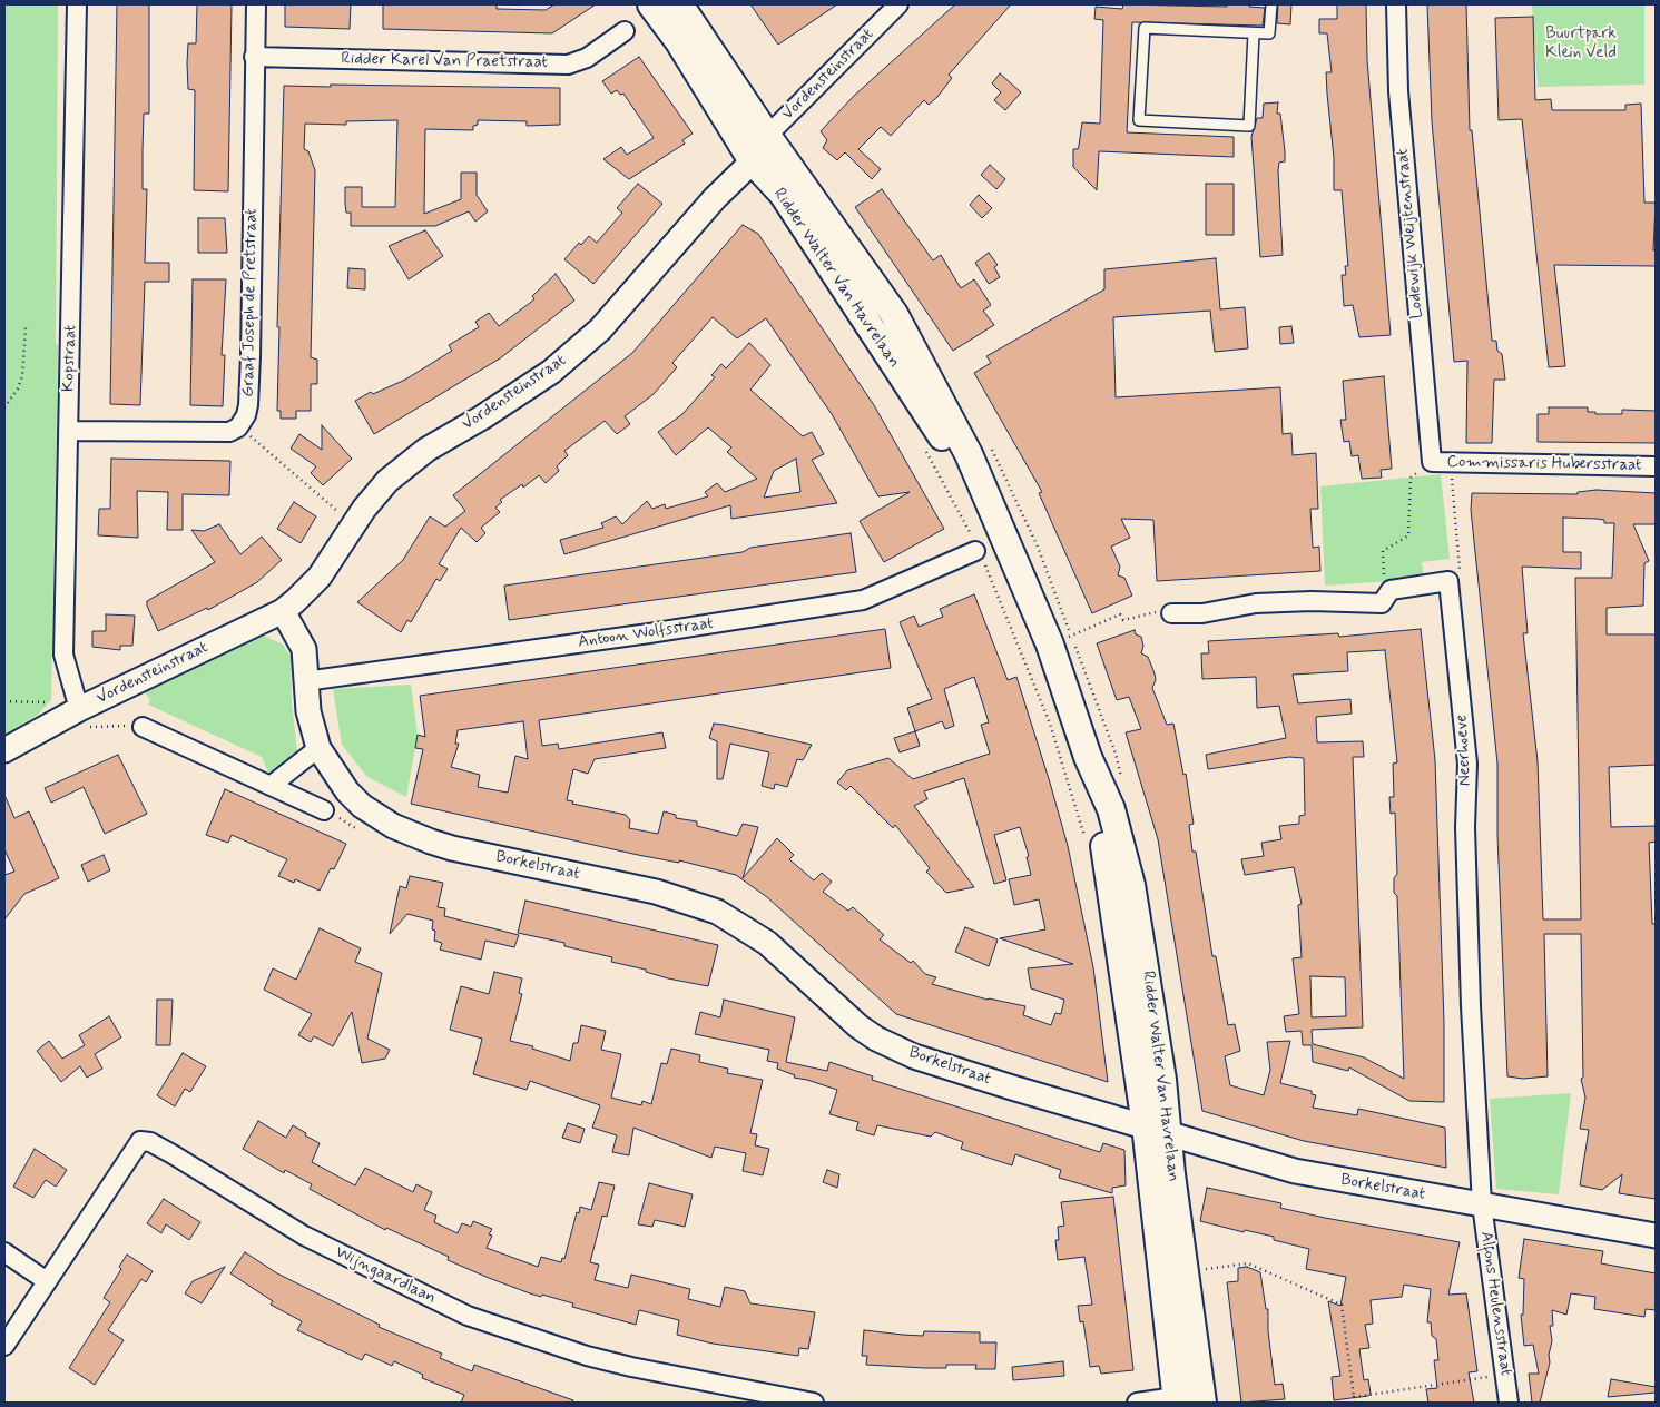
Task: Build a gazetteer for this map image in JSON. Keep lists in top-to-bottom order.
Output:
{
  "streets": {
    "main road": ["Ridder Walter Van Havrelaan"],
    "street": [
      "Ridder Karel Van Praetstraat",
      "Vordensteinstraat",
      "Lodewijk Weijtenstraat",
      "Graaf Joseph de Pretstraat",
      "Kopstraat",
      "Commissaris Hubersstraat",
      "Antoon Wolfsstraat",
      "Neerhoeve",
      "Borkelstraat",
      "Wijngaardlaan",
      "Alfons Heulensstraat"
    ]
  },
  "crossings": [
    ["Ridder Karel Van Praetstraat", "Graaf Joseph de Pretstraat"],
    ["Vordensteinstraat", "Ridder Walter Van Havrelaan"],
    ["Vordensteinstraat", "Kopstraat"],
    ["Vordensteinstraat", "Borkelstraat"],
    ["Lodewijk Weijtenstraat", "Commissaris Hubersstraat"],
    ["Ridder Walter Van Havrelaan", "Borkelstraat"],
    ["Antoon Wolfsstraat", "Borkelstraat"],
    ["Neerhoeve", "Borkelstraat"],
    ["Neerhoeve", "Alfons Heulensstraat"],
    ["Borkelstraat", "Alfons Heulensstraat"]
  ],
  "parks": ["Buurtpark Klein Veld"]
}
